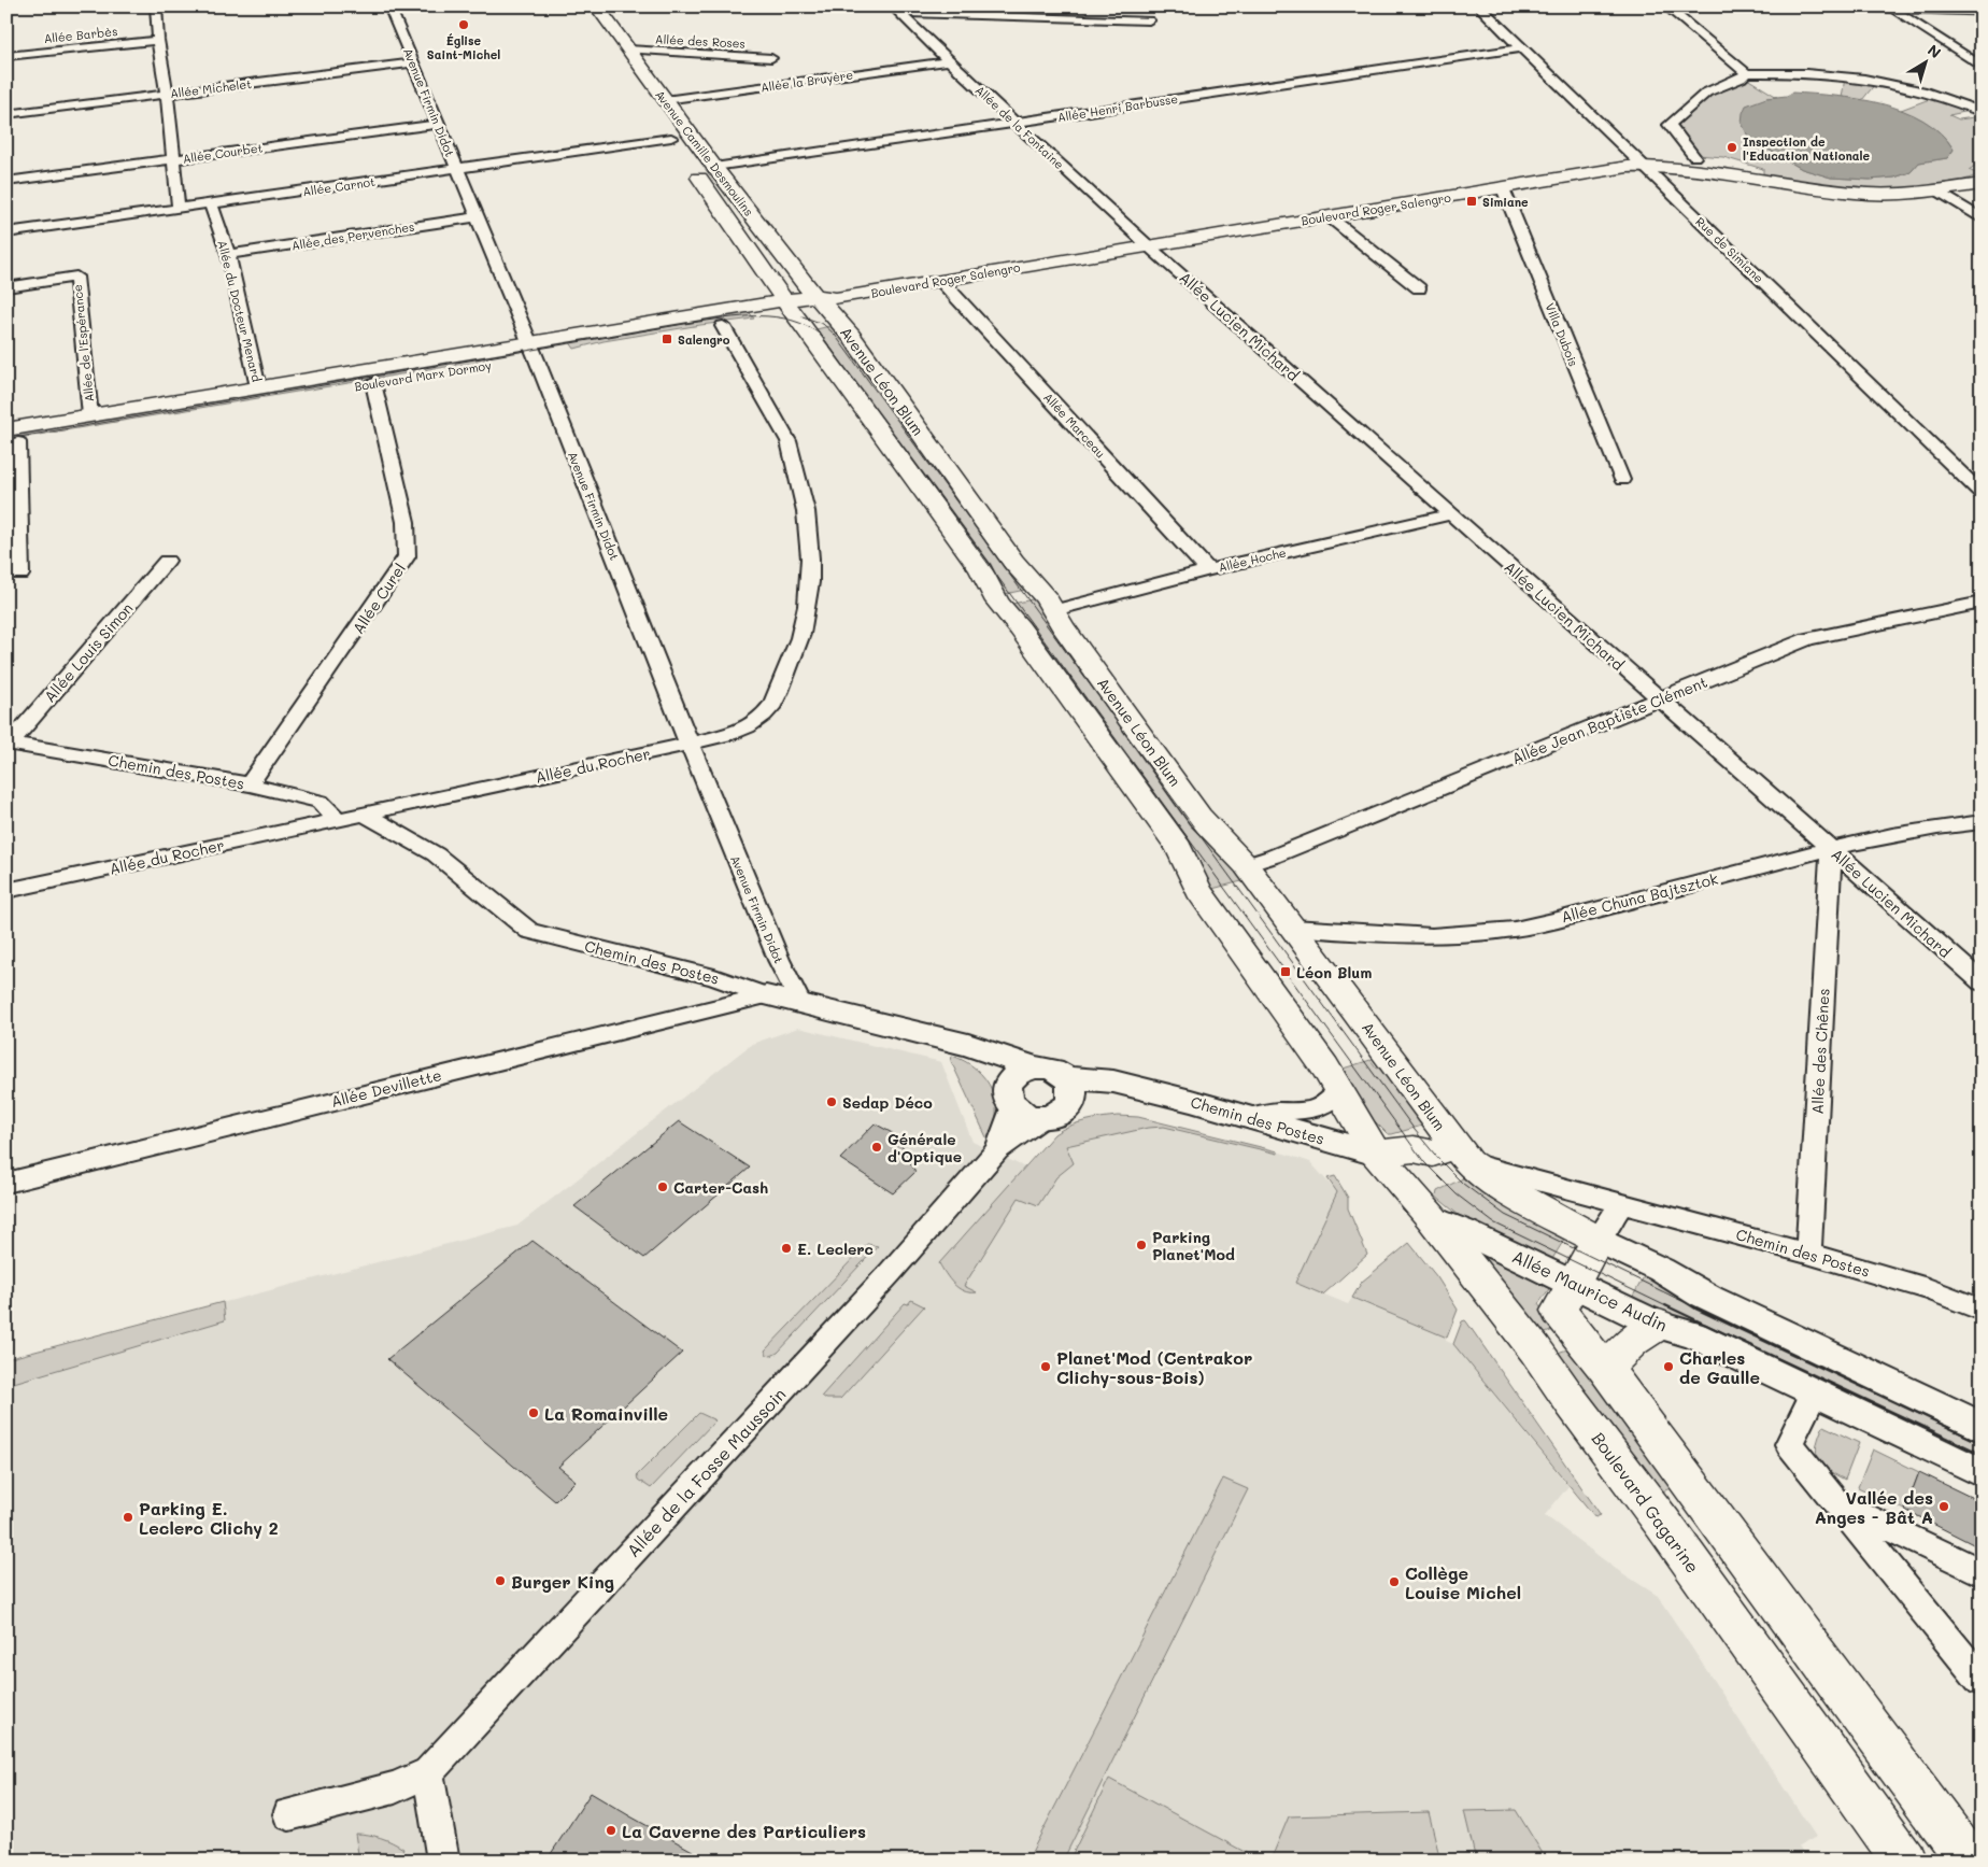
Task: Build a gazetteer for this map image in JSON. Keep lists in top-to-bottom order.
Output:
{
  "streets": {
    "main road": [
      "Avenue Camille Desmoulins",
      "Boulevard Roger Salengro",
      "Boulevard Marx Dormoy",
      "Avenue Léon Blum",
      "Boulevard Gagarine"
    ],
    "street": [
      "Allée Barbès",
      "Allée des Roses",
      "Allée la Bruyère",
      "Allée Michelet",
      "Avenue Firmin Didot",
      "Allée Henri Barbusse",
      "Allée de la Fontaine",
      "Allée Courbet",
      "Allée Carnot",
      "Allée des Pervenches",
      "Rue de Simiane",
      "Allée du Docteur Menard",
      "Allée Lucien Michard",
      "Villa Dubois",
      "Allée de l'Espérance",
      "Allée Marceau",
      "Allée Hoche",
      "Allée Curel",
      "Allée Louis Simon",
      "Allée Jean Baptiste Clément",
      "Allée du Rocher",
      "Chemin des Postes",
      "Allée Chuna Bajtsztok",
      "Allée des Chênes",
      "Allée Devillette",
      "Allée Maurice Audin",
      "Allée de la Fosse Maussoin"
    ]
  },
  "crossings": [
    ["Allée des Roses", "Avenue Camille Desmoulins"],
    ["Allée la Bruyère", "Allée de la Fontaine"],
    ["Allée la Bruyère", "Avenue Camille Desmoulins"],
    ["Allée Michelet", "Avenue Firmin Didot"],
    ["Avenue Firmin Didot", "Allée Courbet"],
    ["Avenue Firmin Didot", "Allée Carnot"],
    ["Avenue Firmin Didot", "Allée des Pervenches"],
    ["Avenue Firmin Didot", "Boulevard Marx Dormoy"],
    ["Avenue Firmin Didot", "Allée du Rocher"],
    ["Avenue Firmin Didot", "Chemin des Postes"],
    ["Allée Henri Barbusse", "Allée de la Fontaine"],
    ["Allée Henri Barbusse", "Avenue Camille Desmoulins"],
    ["Allée Henri Barbusse", "Rue de Simiane"],
    ["Allée de la Fontaine", "Boulevard Roger Salengro"],
    ["Allée de la Fontaine", "Allée Lucien Michard"],
    ["Avenue Camille Desmoulins", "Allée Carnot"],
    ["Avenue Camille Desmoulins", "Boulevard Roger Salengro"],
    ["Avenue Camille Desmoulins", "Boulevard Marx Dormoy"],
    ["Avenue Camille Desmoulins", "Avenue Léon Blum"],
    ["Allée Carnot", "Allée du Docteur Menard"],
    ["Boulevard Roger Salengro", "Rue de Simiane"],
    ["Boulevard Roger Salengro", "Allée Lucien Michard"],
    ["Boulevard Roger Salengro", "Villa Dubois"],
    ["Boulevard Roger Salengro", "Boulevard Marx Dormoy"],
    ["Boulevard Roger Salengro", "Avenue Léon Blum"],
    ["Boulevard Roger Salengro", "Allée Marceau"],
    ["Allée des Pervenches", "Allée du Docteur Menard"],
    ["Allée du Docteur Menard", "Boulevard Marx Dormoy"],
    ["Allée Lucien Michard", "Allée Hoche"],
    ["Allée Lucien Michard", "Allée Jean Baptiste Clément"],
    ["Allée Lucien Michard", "Allée Chuna Bajtsztok"],
    ["Allée Lucien Michard", "Allée des Chênes"],
    ["Allée de l'Espérance", "Boulevard Marx Dormoy"],
    ["Boulevard Marx Dormoy", "Avenue Léon Blum"],
    ["Boulevard Marx Dormoy", "Allée Curel"],
    ["Boulevard Marx Dormoy", "Allée du Rocher"],
    ["Avenue Léon Blum", "Allée Hoche"],
    ["Avenue Léon Blum", "Allée Jean Baptiste Clément"],
    ["Avenue Léon Blum", "Chemin des Postes"],
    ["Avenue Léon Blum", "Allée Chuna Bajtsztok"],
    ["Allée Marceau", "Allée Hoche"],
    ["Allée Curel", "Chemin des Postes"],
    ["Allée Louis Simon", "Chemin des Postes"],
    ["Allée du Rocher", "Chemin des Postes"],
    ["Chemin des Postes", "Allée des Chênes"],
    ["Chemin des Postes", "Allée Devillette"],
    ["Chemin des Postes", "Allée de la Fosse Maussoin"],
    ["Chemin des Postes", "Boulevard Gagarine"],
    ["Allée Chuna Bajtsztok", "Allée des Chênes"],
    ["Allée Maurice Audin", "Boulevard Gagarine"]
  ],
  "places": {
    "other": [
      "Église Saint-Michel",
      "Inspection de l'Education Nationale",
      "Sedap Déco",
      "Générale d'Optique",
      "Carter-Cash",
      "Parking Planet'Mod",
      "E. Leclerc",
      "Planet'Mod (Centrakor Clichy-sous-Bois)",
      "Charles de Gaulle",
      "La Romainville",
      "Vallée des Anges - Bât A",
      "Parking E. Leclerc Clichy 2",
      "Burger King",
      "Collège Louise Michel",
      "La Caverne des Particuliers"
    ],
    "transit": ["Simiane", "Salengro", "Léon Blum"]
  },
  "north": "top right"
}
